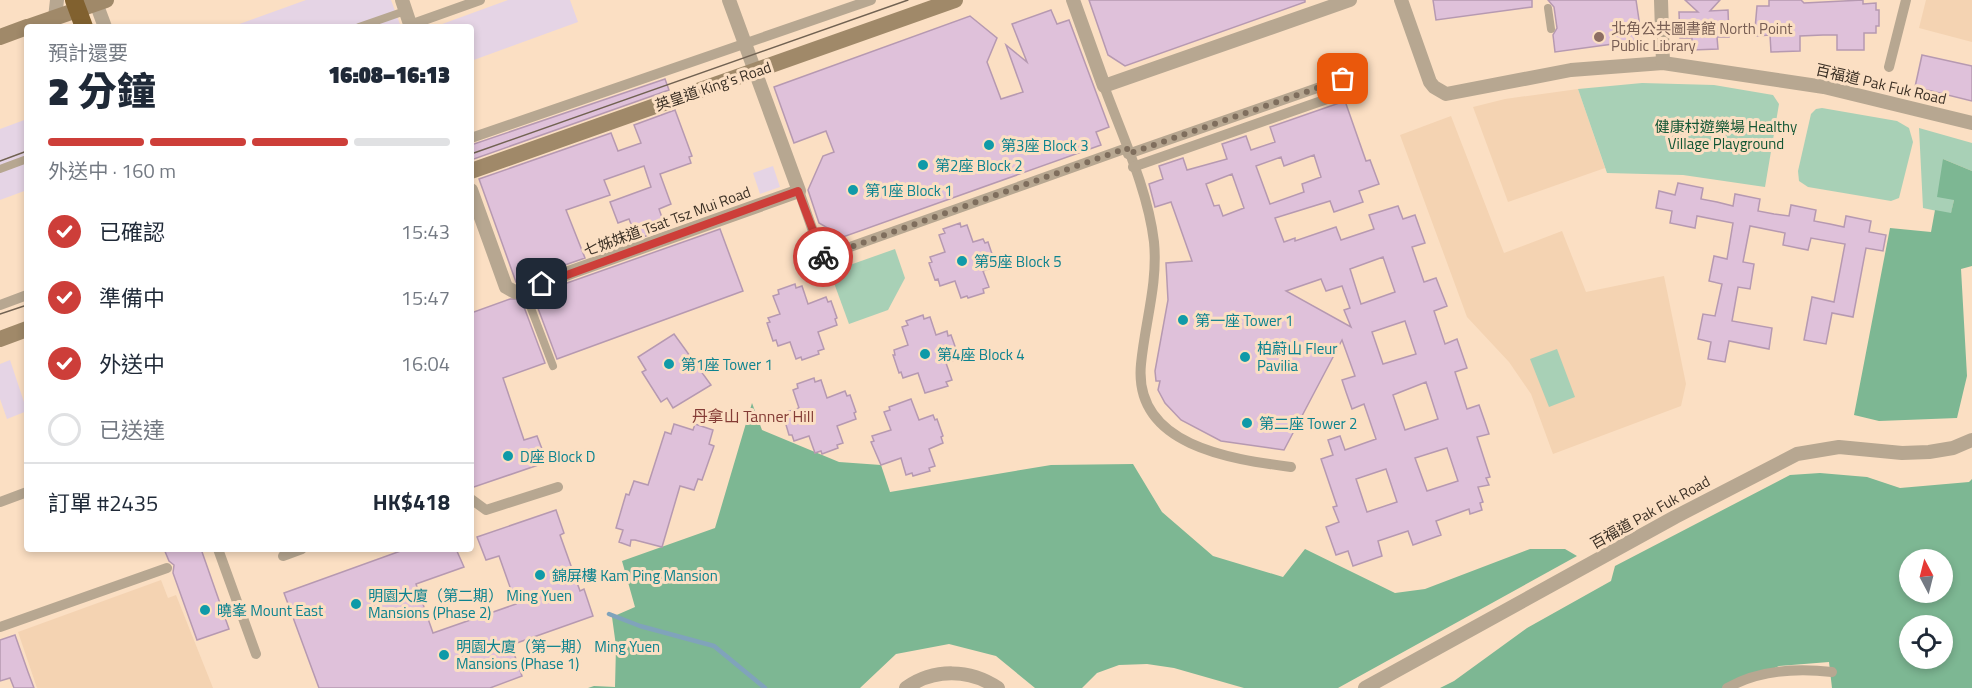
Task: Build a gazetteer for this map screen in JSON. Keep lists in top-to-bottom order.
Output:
{
  "streets": {
    "main road": ["英皇道 King's Road"],
    "street": ["百福道 Pak Fuk Road", "七姊妹道 Tsat Tsz Mui Road"]
  },
  "districts": ["丹拿山 Tanner Hill"],
  "parks": ["健康村遊樂場 Healthy Village Playground"],
  "places": [
    "北角公共圖書館 North Point Public Library",
    "第3座 Block 3",
    "第2座 Block 2",
    "第1座 Block 1",
    "第5座 Block 5",
    "第一座 Tower 1",
    "第4座 Block 4",
    "柏蔚山 Fleur Pavilia",
    "第1座 Tower 1",
    "第二座 Tower 2",
    "D座 Block D",
    "錦屏樓 Kam Ping Mansion",
    "明園大廈（第二期） Ming Yuen Mansions (Phase 2)",
    "曉峯 Mount East",
    "明園大廈（第一期） Ming Yuen Mansions (Phase 1)"
  ],
  "north": "top",
  "page": {
    "heading": ["2 分鐘", "預計還要", "16:08–16:13"],
    "panel": ["訂單 #2435", "HK$418"],
    "bar": "外送中 · 160 m",
    "list": [
      ["已確認", "15:43"],
      ["準備中", "15:47"],
      ["外送中", "16:04"],
      "已送達"
    ]
  }
}
